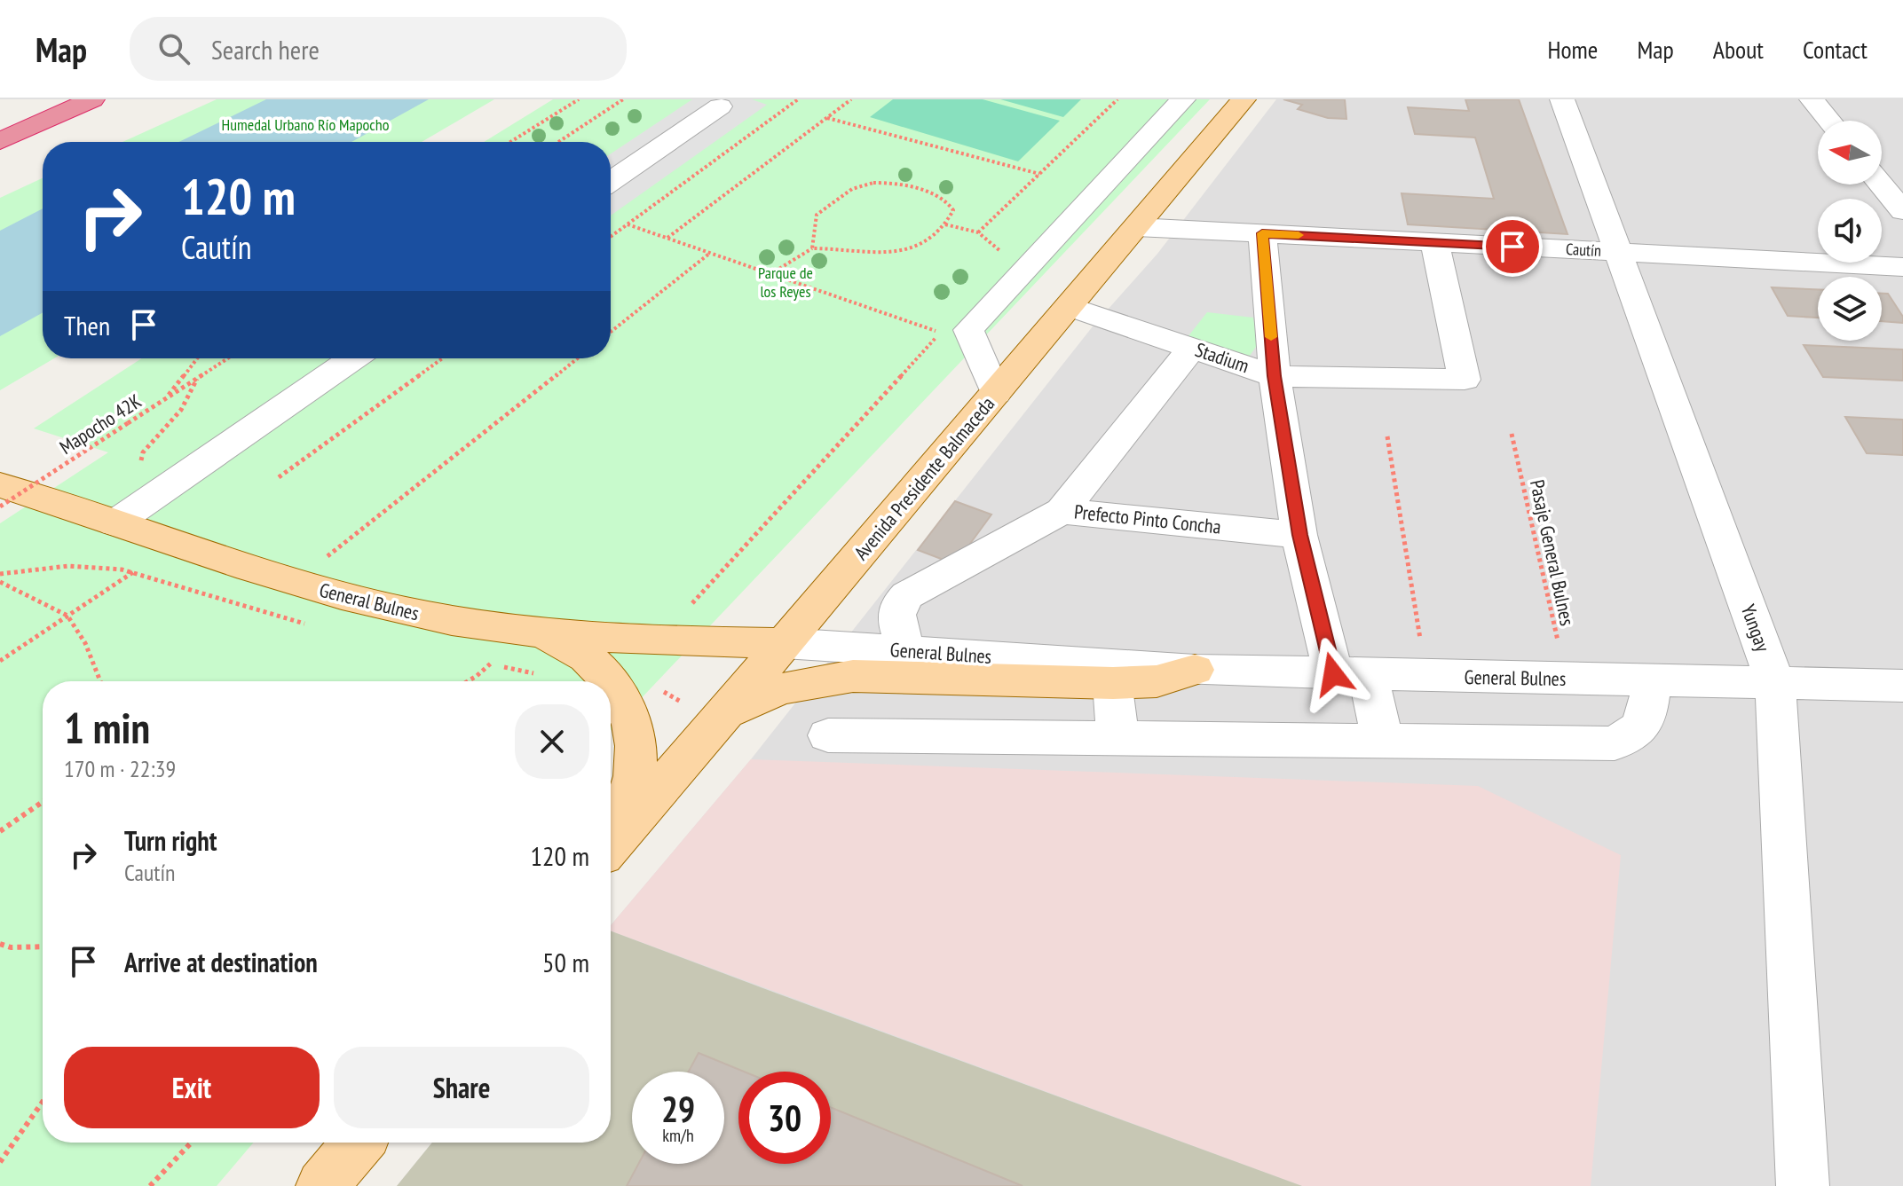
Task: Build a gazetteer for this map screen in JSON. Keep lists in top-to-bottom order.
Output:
{
  "streets": {
    "main road": ["Avenida Presidente Balmaceda", "General Bulnes"],
    "street": [
      "Cautín",
      "Stadium",
      "Prefecto Pinto Concha",
      "Yungay"
    ],
    "path": ["Mapocho 42K", "Pasaje General Bulnes"]
  },
  "crossings": [
    ["Cautín", "Stadium"],
    ["Cautín", "Avenida Presidente Balmaceda"],
    ["Cautín", "Yungay"],
    ["Stadium", "Avenida Presidente Balmaceda"],
    ["Avenida Presidente Balmaceda", "General Bulnes"],
    ["Prefecto Pinto Concha", "General Bulnes"],
    ["Pasaje General Bulnes", "General Bulnes"],
    ["General Bulnes", "Yungay"]
  ],
  "parks": ["Humedal Urbano Río Mapocho", "Parque de los Reyes"],
  "north": "left",
  "page": {
    "header": "Map",
    "search": "Search here",
    "nav": [
      "Home",
      "Map",
      "About",
      "Contact"
    ],
    "turn": ["120 m", "Cautín"],
    "then": "Then",
    "heading": ["1 min", "170 m · 22:39"],
    "list": [
      {
        "name": "Turn right",
        "note": "Cautín",
        "value": "120 m"
      },
      {
        "name": "Arrive at destination",
        "value": "50 m"
      }
    ],
    "buttons": ["Exit", "Share"],
    "speed": "29 km/h",
    "limit": "30"
  }
}
